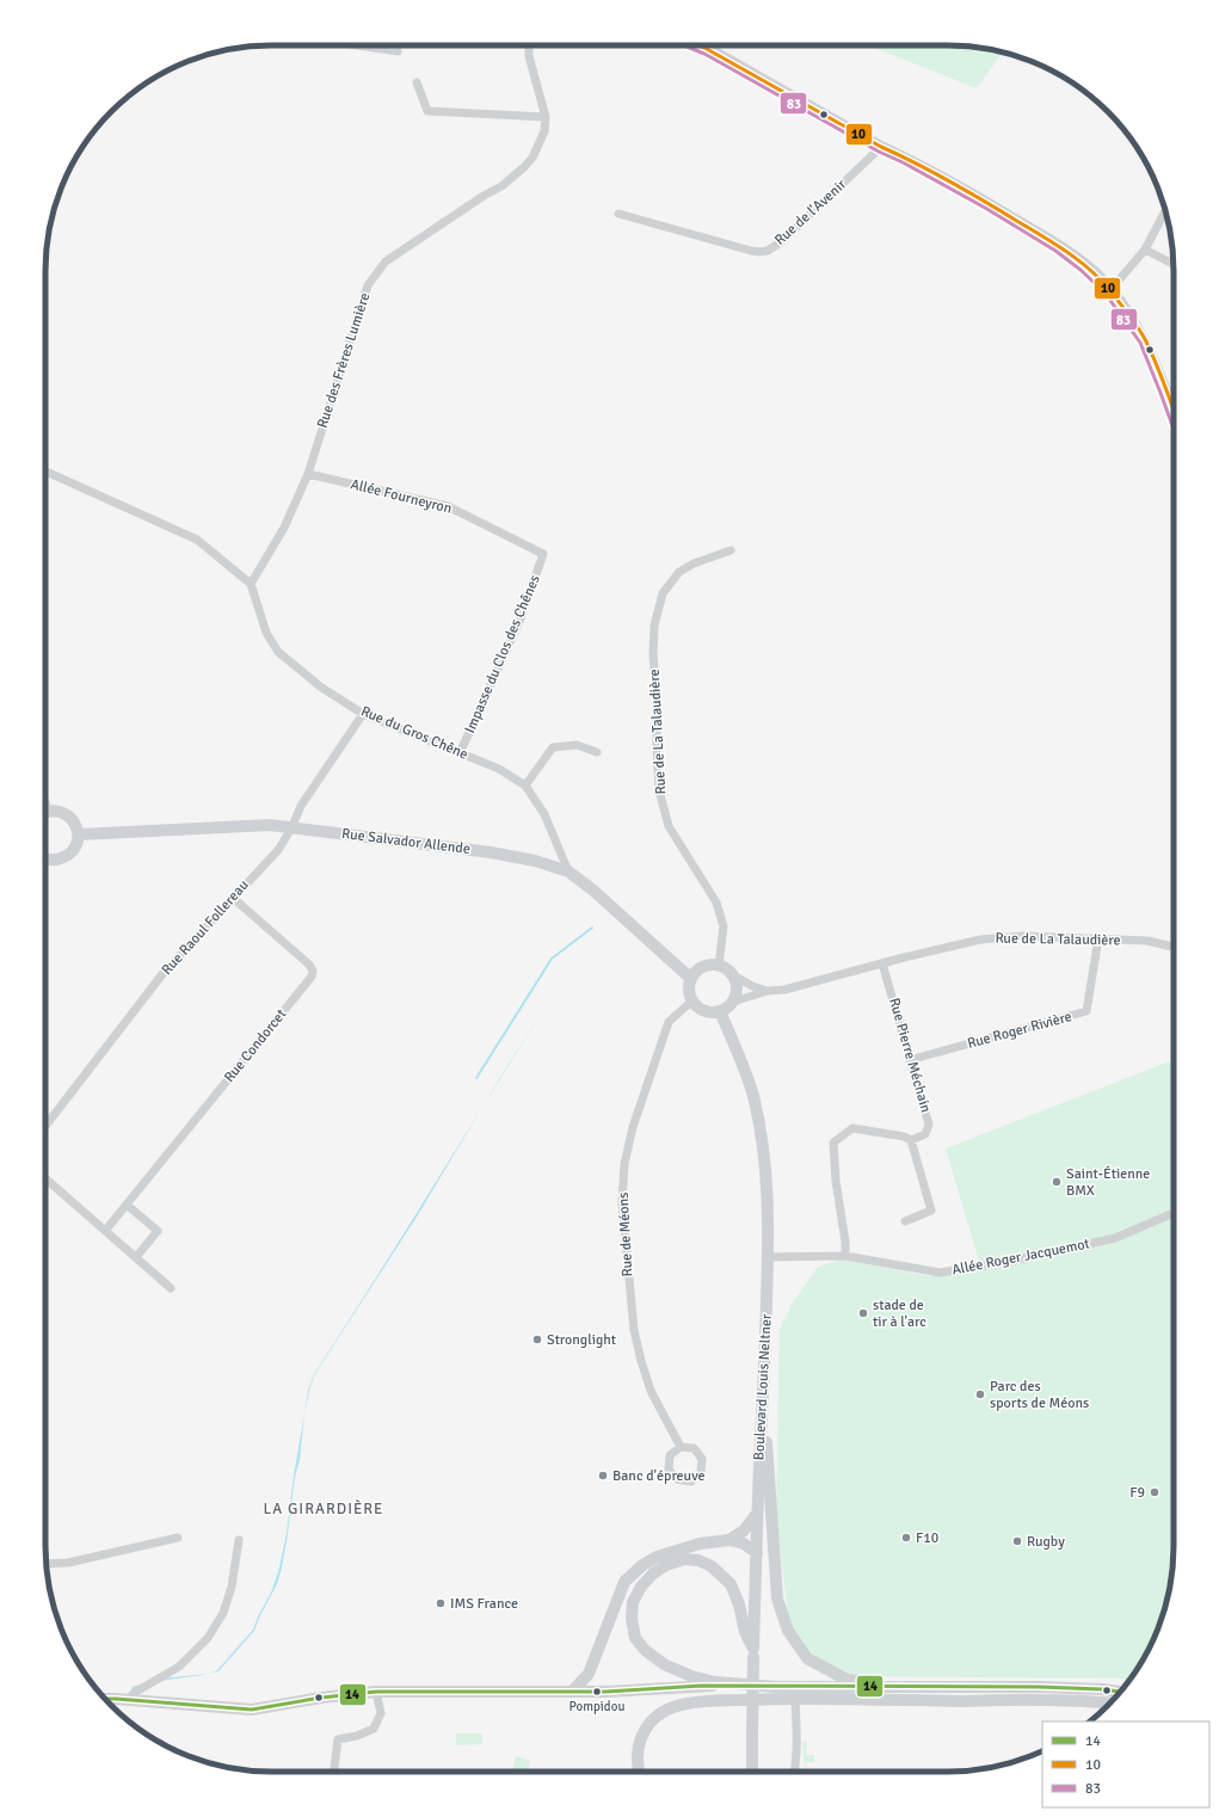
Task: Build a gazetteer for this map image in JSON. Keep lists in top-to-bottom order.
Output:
{
  "streets": {
    "street": [
      "Rue de l'Avenir",
      "Rue des Frères Lumière",
      "Allée Fourneyron",
      "Impasse du Clos des Chênes",
      "Rue de La Talaudière",
      "Rue du Gros Chêne",
      "Rue Salvador Allende",
      "Rue Raoul Follereau",
      "Rue Roger Rivière",
      "Rue Condorcet",
      "Rue Pierre Méchain",
      "Rue de Méons",
      "Allée Roger Jacquemot",
      "Boulevard Louis Neltner"
    ]
  },
  "crossings": [
    ["Rue des Frères Lumière", "Allée Fourneyron"],
    ["Rue des Frères Lumière", "Rue du Gros Chêne"],
    ["Allée Fourneyron", "Impasse du Clos des Chênes"],
    ["Impasse du Clos des Chênes", "Rue du Gros Chêne"],
    ["Rue de La Talaudière", "Rue Salvador Allende"],
    ["Rue de La Talaudière", "Rue Roger Rivière"],
    ["Rue de La Talaudière", "Rue Pierre Méchain"],
    ["Rue de La Talaudière", "Rue de Méons"],
    ["Rue de La Talaudière", "Boulevard Louis Neltner"],
    ["Rue du Gros Chêne", "Rue Salvador Allende"],
    ["Rue du Gros Chêne", "Rue Raoul Follereau"],
    ["Rue Salvador Allende", "Rue Raoul Follereau"],
    ["Rue Salvador Allende", "Rue de Méons"],
    ["Rue Salvador Allende", "Boulevard Louis Neltner"],
    ["Rue Raoul Follereau", "Rue Condorcet"],
    ["Rue Roger Rivière", "Rue Pierre Méchain"],
    ["Rue de Méons", "Boulevard Louis Neltner"],
    ["Allée Roger Jacquemot", "Boulevard Louis Neltner"]
  ],
  "districts": ["LA GIRARDIÈRE"],
  "places": [
    "Saint-Étienne BMX",
    "stade de tir à l'arc",
    "Stronglight",
    "Parc des sports de Méons",
    "Banc d'épreuve",
    "F9",
    "F10",
    "Rugby",
    "IMS France",
    "Pompidou"
  ],
  "lines": ["transit line 10", "transit line 83", "transit line 14"],
  "legend": ["14", "10", "83"]
}
